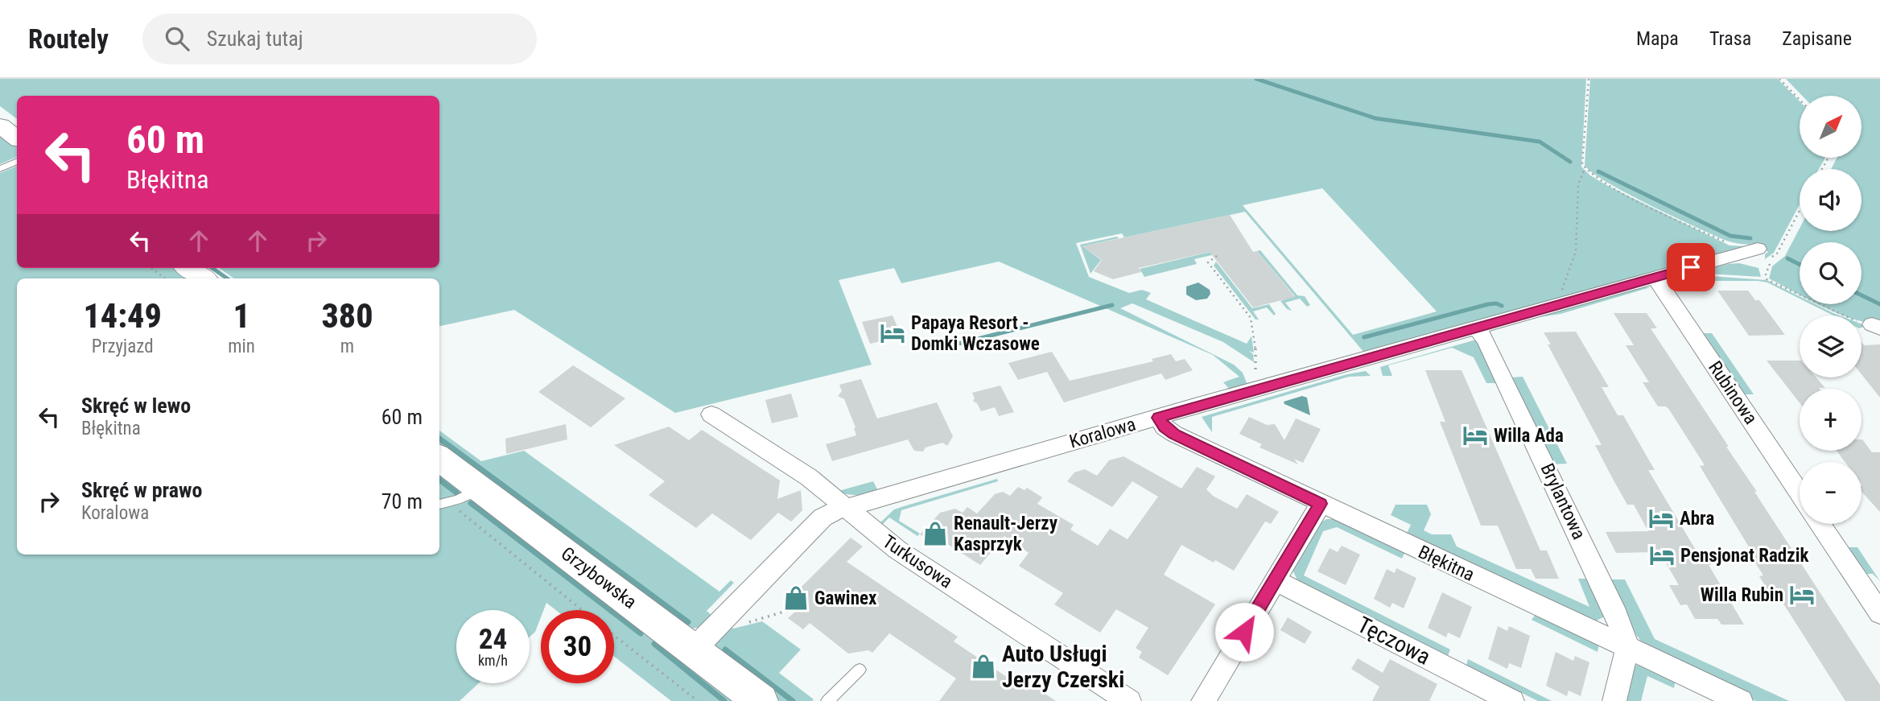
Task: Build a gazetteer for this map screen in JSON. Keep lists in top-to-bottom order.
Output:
{
  "streets": {
    "street": [
      "Rubinowa",
      "Koralowa",
      "Brylantowa",
      "Turkusowa",
      "Błękitna",
      "Grzybowska",
      "Tęczowa"
    ]
  },
  "crossings": [
    ["Rubinowa", "Koralowa"],
    ["Koralowa", "Brylantowa"],
    ["Koralowa", "Turkusowa"],
    ["Koralowa", "Błękitna"],
    ["Koralowa", "Grzybowska"],
    ["Brylantowa", "Błękitna"]
  ],
  "places": {
    "hotel": [
      "Papaya Resort - Domki Wczasowe",
      "Willa Ada",
      "Abra",
      "Pensjonat Radzik",
      "Willa Rubin"
    ],
    "shop": ["Renault-Jerzy Kasprzyk", "Gawinex", "Auto Usługi Jerzy Czerski"]
  },
  "north": "top right",
  "page": {
    "header": "Routely",
    "search": "Szukaj tutaj",
    "nav": ["Mapa", "Trasa", "Zapisane"],
    "map_buttons": ["+", "−"],
    "turn": ["60 m", "Błękitna"],
    "eta": [
      "14:49",
      "Przyjazd",
      "1",
      "min",
      "380",
      "m"
    ],
    "list": [
      {
        "name": "Skręć w lewo",
        "note": "Błękitna",
        "value": "60 m"
      },
      {
        "name": "Skręć w prawo",
        "note": "Koralowa",
        "value": "70 m"
      }
    ],
    "speed": "24 km/h",
    "limit": "30"
  }
}
